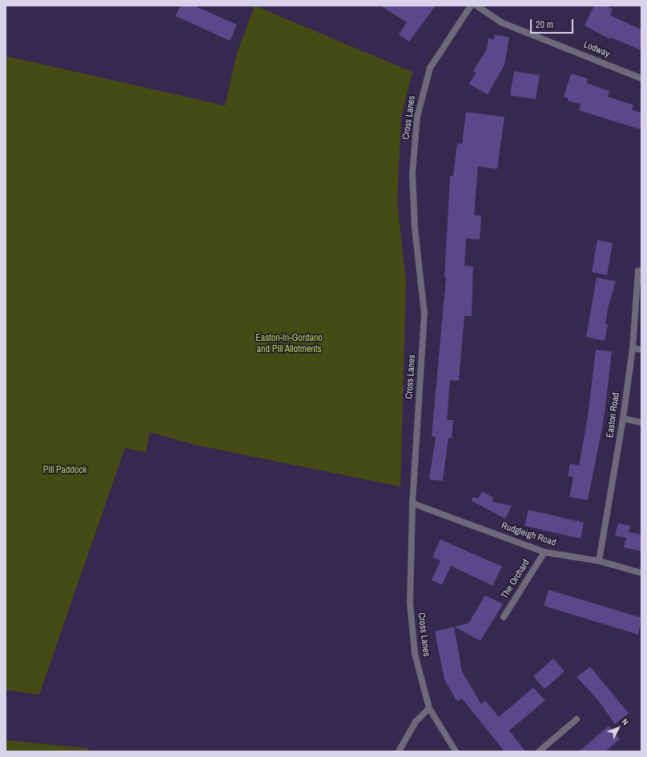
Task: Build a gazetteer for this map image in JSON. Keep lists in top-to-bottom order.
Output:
{
  "streets": {
    "street": [
      "Lodway",
      "Cross Lanes",
      "Easton Road",
      "Rudgleigh Road",
      "The Orchard"
    ]
  },
  "crossings": [
    ["Cross Lanes", "Rudgleigh Road"],
    ["Easton Road", "Rudgleigh Road"],
    ["Rudgleigh Road", "The Orchard"]
  ],
  "parks": ["Easton-In-Gordano and Pill Allotments", "Pill Paddock"],
  "scale_bar": "20 m",
  "north": "top right"
}
